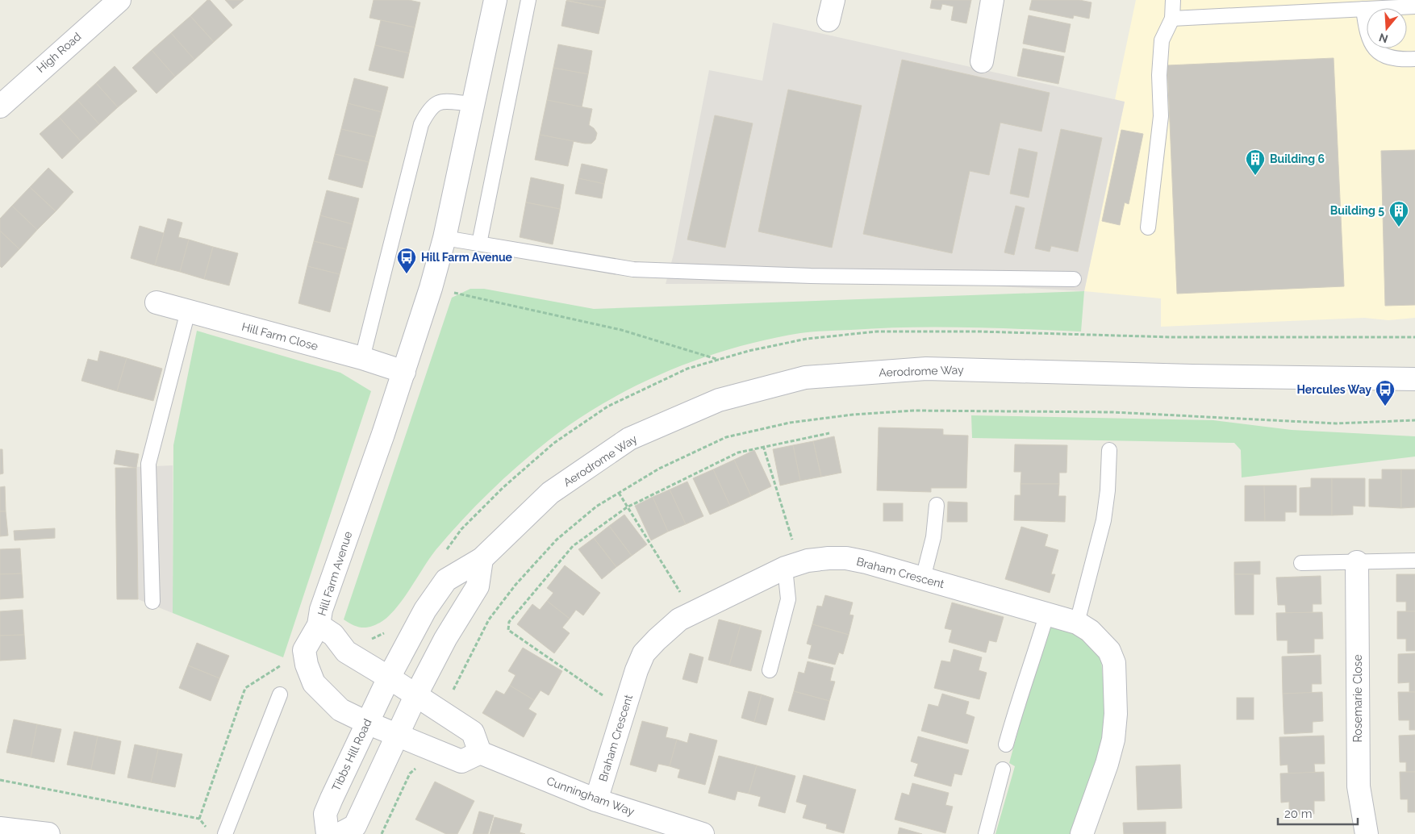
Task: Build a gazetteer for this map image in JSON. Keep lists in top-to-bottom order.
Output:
{
  "streets": {
    "street": [
      "High Road",
      "Hill Farm Close",
      "Aerodrome Way",
      "Braham Crescent",
      "Hill Farm Avenue",
      "Rosemarie Close",
      "Tibbs Hill Road",
      "Cunningham Way"
    ]
  },
  "crossings": [
    ["Hill Farm Close", "Hill Farm Avenue"],
    ["Aerodrome Way", "Hill Farm Avenue"],
    ["Aerodrome Way", "Tibbs Hill Road"],
    ["Braham Crescent", "Cunningham Way"],
    ["Hill Farm Avenue", "Tibbs Hill Road"]
  ],
  "places": {
    "building": ["Building 6", "Building 5"],
    "bus stop": ["Hill Farm Avenue", "Hercules Way"]
  },
  "scale_bar": "20 m",
  "north": "bottom"
}
